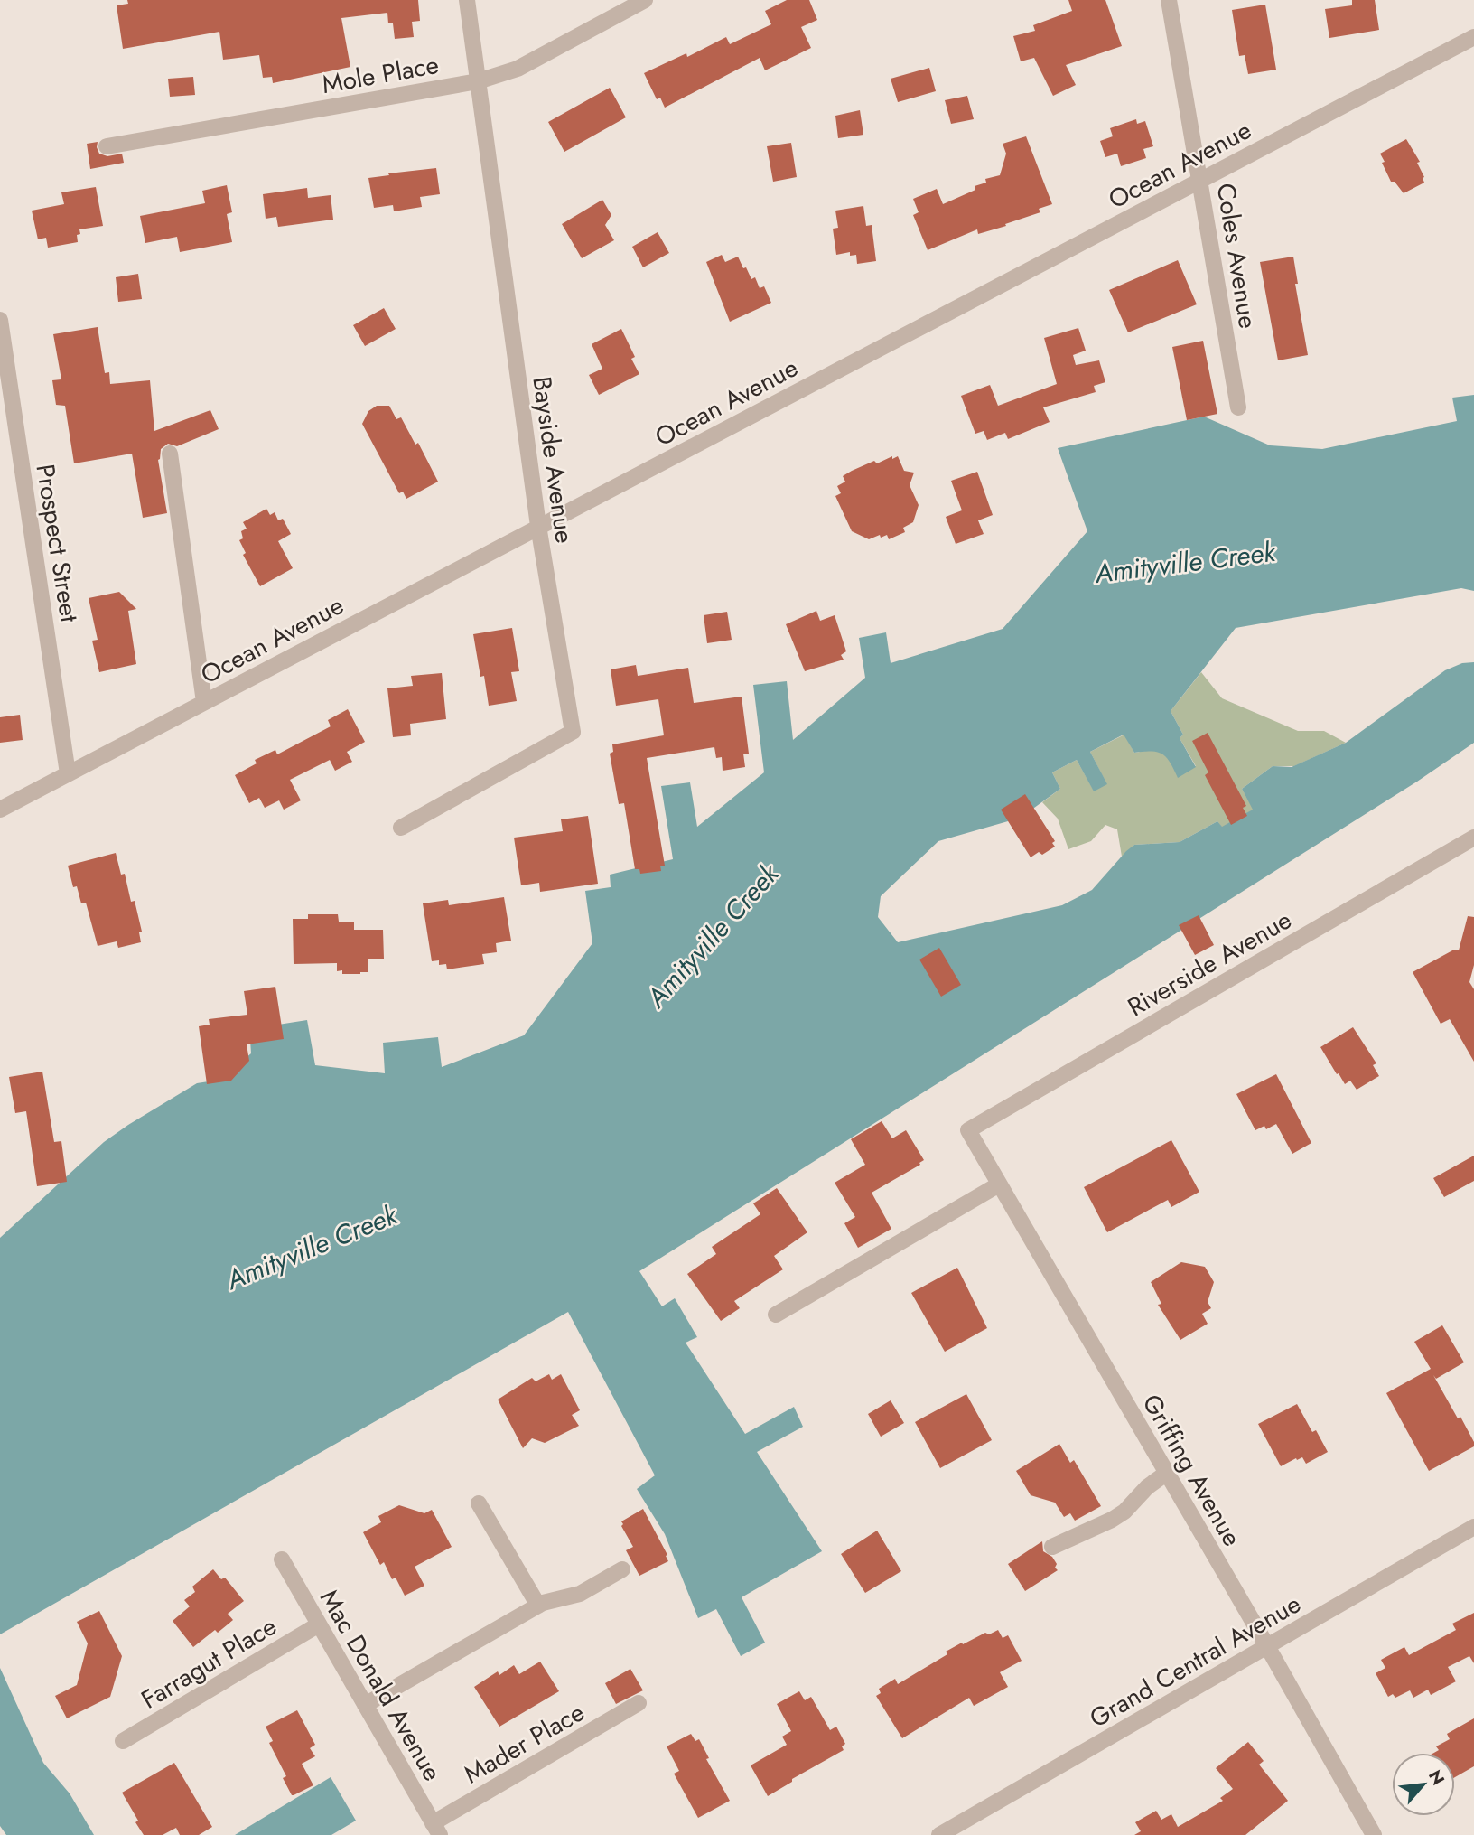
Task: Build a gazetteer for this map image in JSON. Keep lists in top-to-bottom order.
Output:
{
  "streets": {
    "street": [
      "Mole Place",
      "Ocean Avenue",
      "Coles Avenue",
      "Bayside Avenue",
      "Prospect Street",
      "Riverside Avenue",
      "Griffing Avenue",
      "Grand Central Avenue",
      "Farragut Place",
      "Mac Donald Avenue",
      "Mader Place"
    ]
  },
  "crossings": [
    ["Mole Place", "Bayside Avenue"],
    ["Ocean Avenue", "Coles Avenue"],
    ["Ocean Avenue", "Bayside Avenue"],
    ["Ocean Avenue", "Prospect Street"],
    ["Riverside Avenue", "Griffing Avenue"],
    ["Griffing Avenue", "Grand Central Avenue"],
    ["Farragut Place", "Mac Donald Avenue"],
    ["Mac Donald Avenue", "Mader Place"]
  ],
  "water": ["Amityville Creek"],
  "north": "top right"
}
